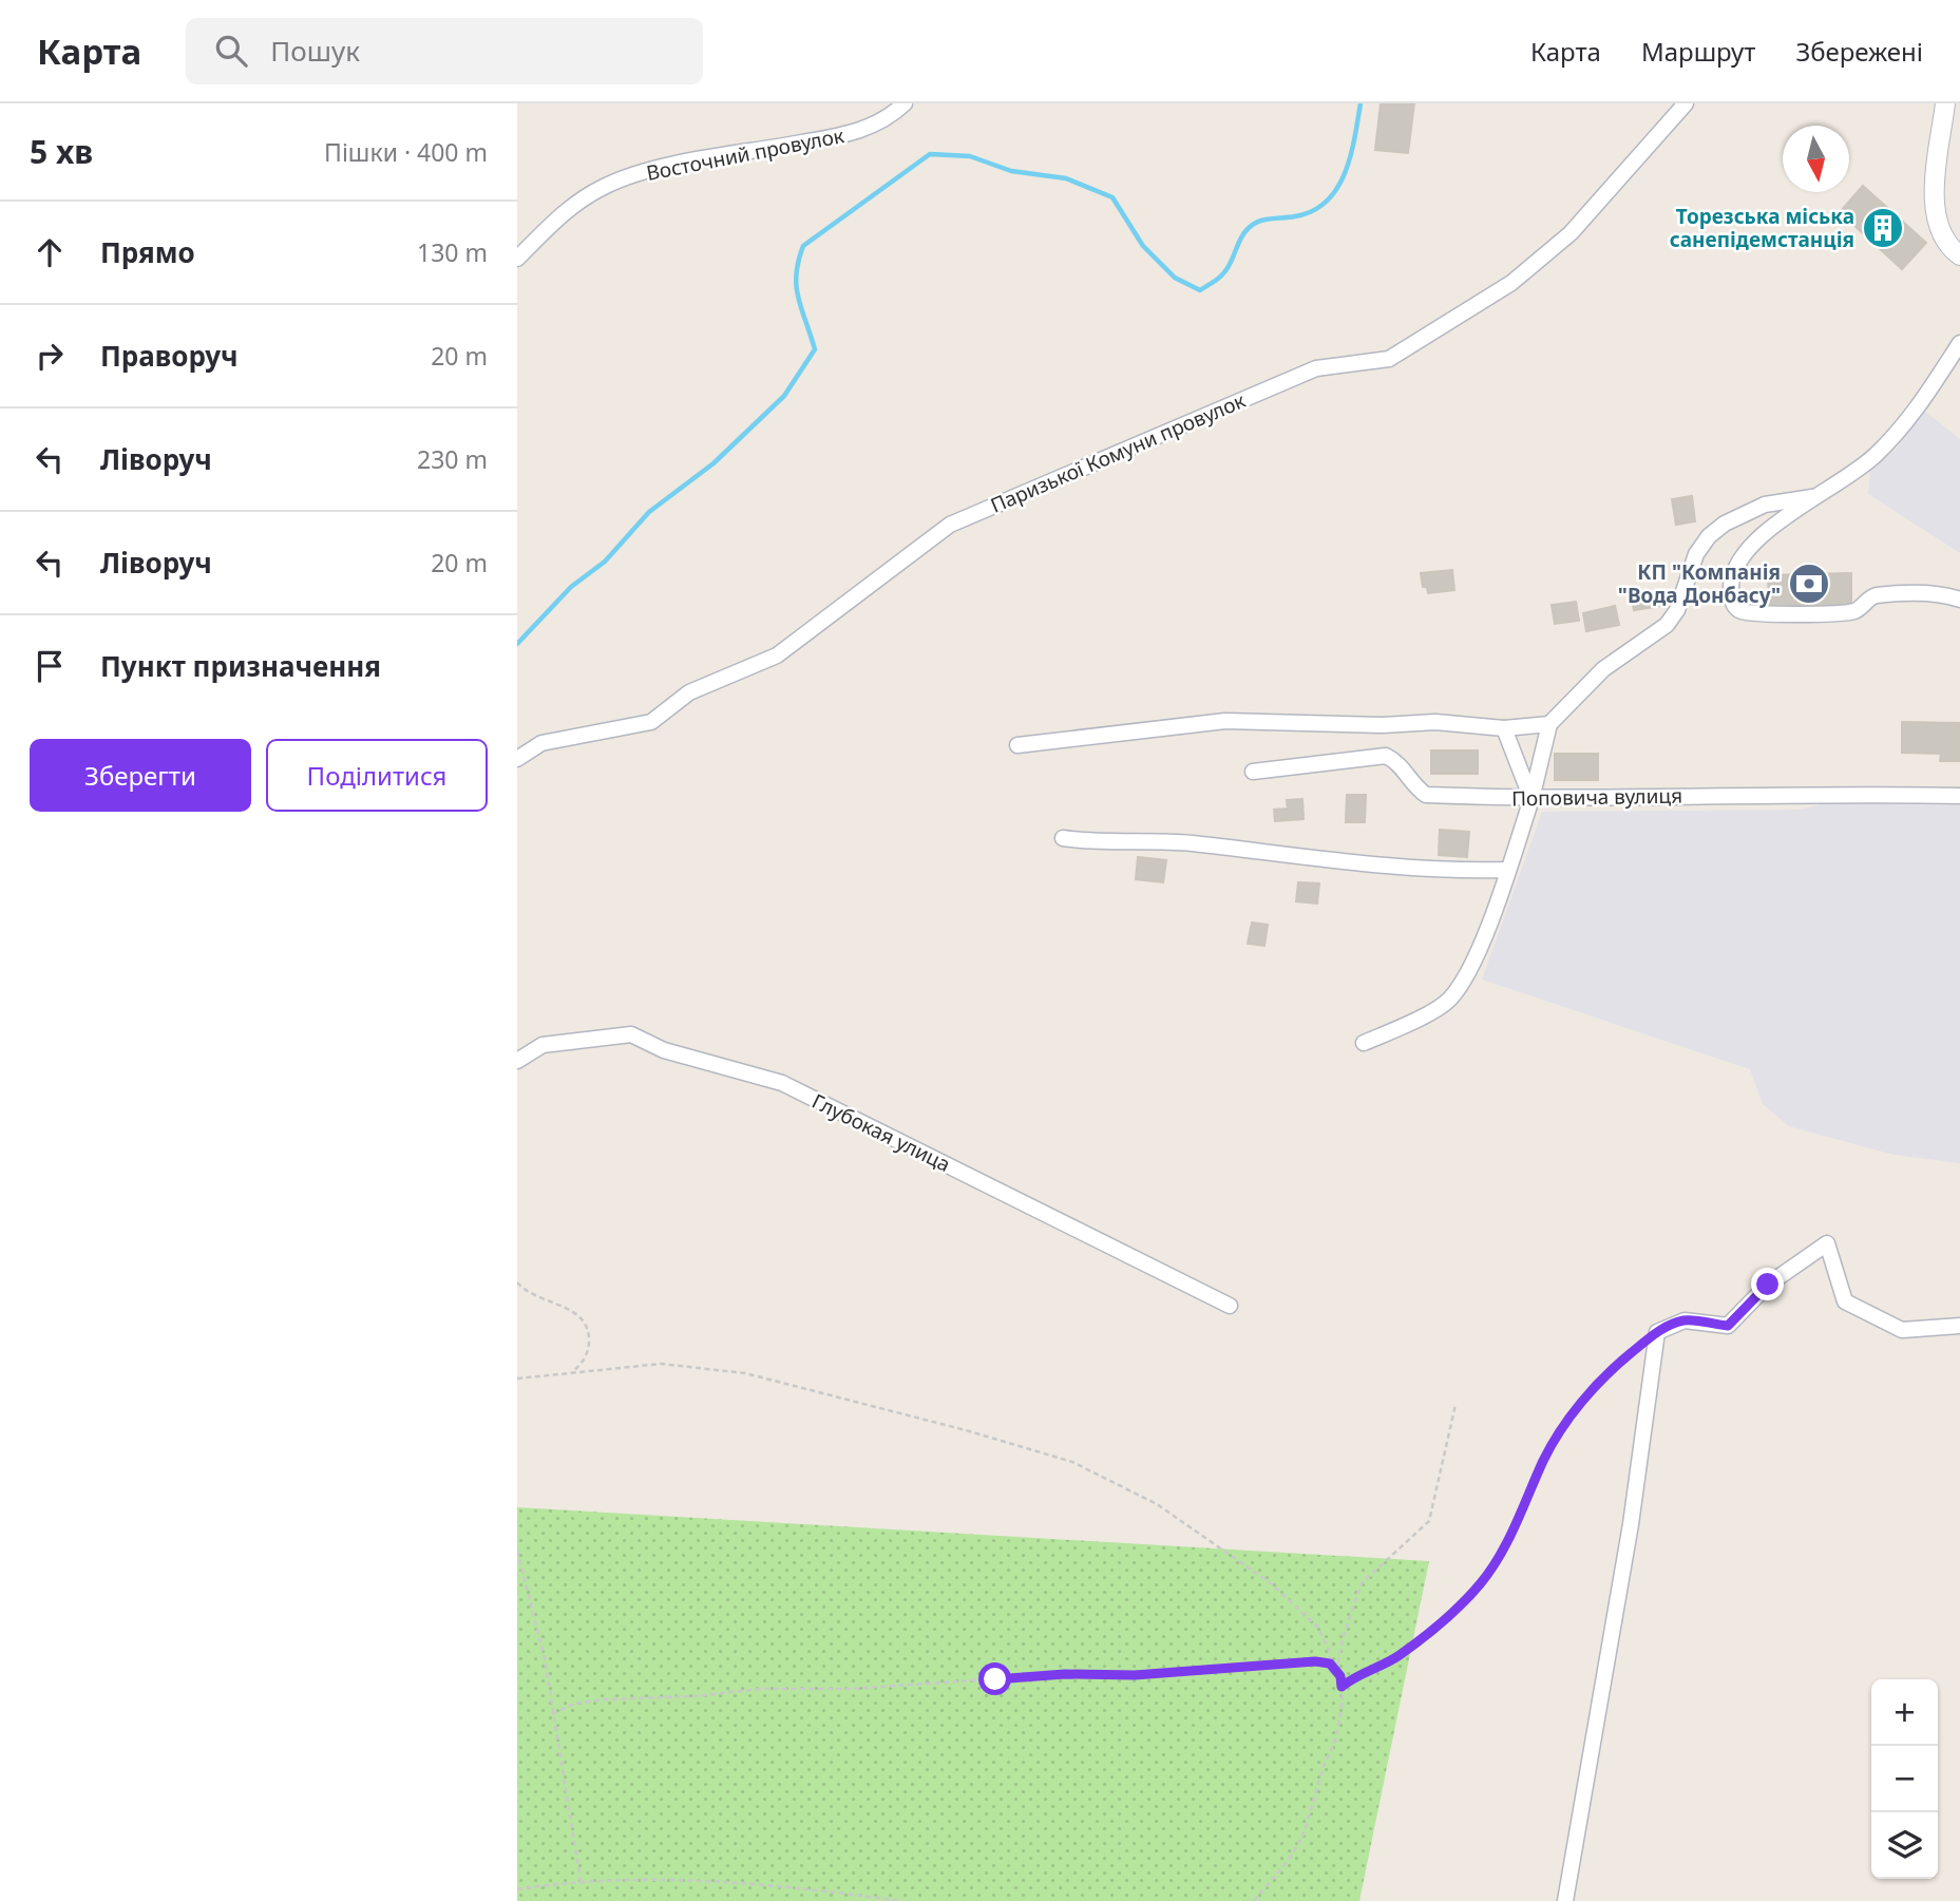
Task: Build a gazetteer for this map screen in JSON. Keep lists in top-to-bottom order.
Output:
{
  "streets": {
    "street": [
      "Восточний провулок",
      "Паризької Комуни провулок",
      "Поповича вулиця",
      "Глубокая улица"
    ]
  },
  "places": {
    "building": ["Торезська міська санепідемстанція"],
    "bank": ["КП \"Компанія \"Вода Донбасу\""]
  },
  "north": "bottom",
  "page": {
    "header": "Карта",
    "search": "Пошук",
    "nav": ["Карта", "Маршрут", "Збережені"],
    "heading": ["5 хв", "Пішки · 400 m"],
    "list": [
      ["Прямо", "130 m"],
      ["Праворуч", "20 m"],
      ["Ліворуч", "230 m"],
      ["Ліворуч", "20 m"],
      "Пункт призначення"
    ],
    "buttons": ["Зберегти", "Поділитися"],
    "map_buttons": ["+", "−"]
  }
}
